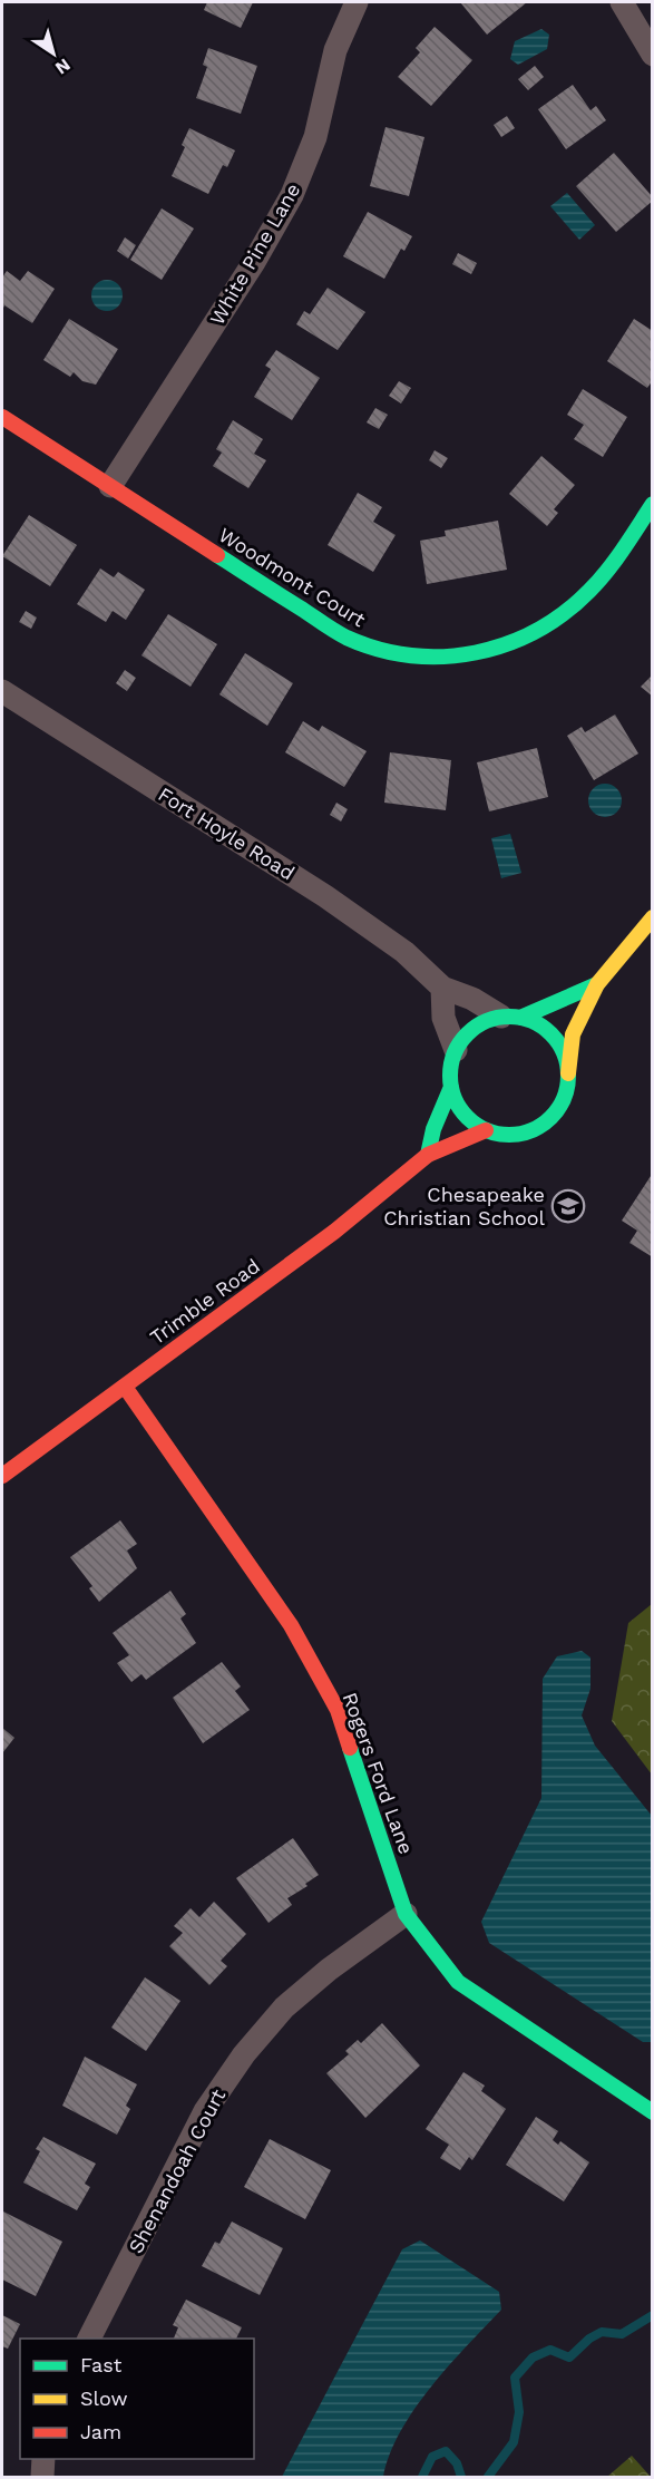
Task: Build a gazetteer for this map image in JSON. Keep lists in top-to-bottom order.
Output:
{
  "streets": {
    "street": [
      "White Pine Lane",
      "Woodmont Court",
      "Fort Hoyle Road",
      "Trimble Road",
      "Rogers Ford Lane",
      "Shenandoah Court"
    ]
  },
  "crossings": [
    ["White Pine Lane", "Woodmont Court"],
    ["Fort Hoyle Road", "Trimble Road"],
    ["Trimble Road", "Rogers Ford Lane"],
    ["Rogers Ford Lane", "Shenandoah Court"]
  ],
  "places": {
    "school or university": ["Chesapeake Christian School"]
  },
  "legend": ["Fast", "Slow", "Jam"],
  "north": "bottom right"
}
